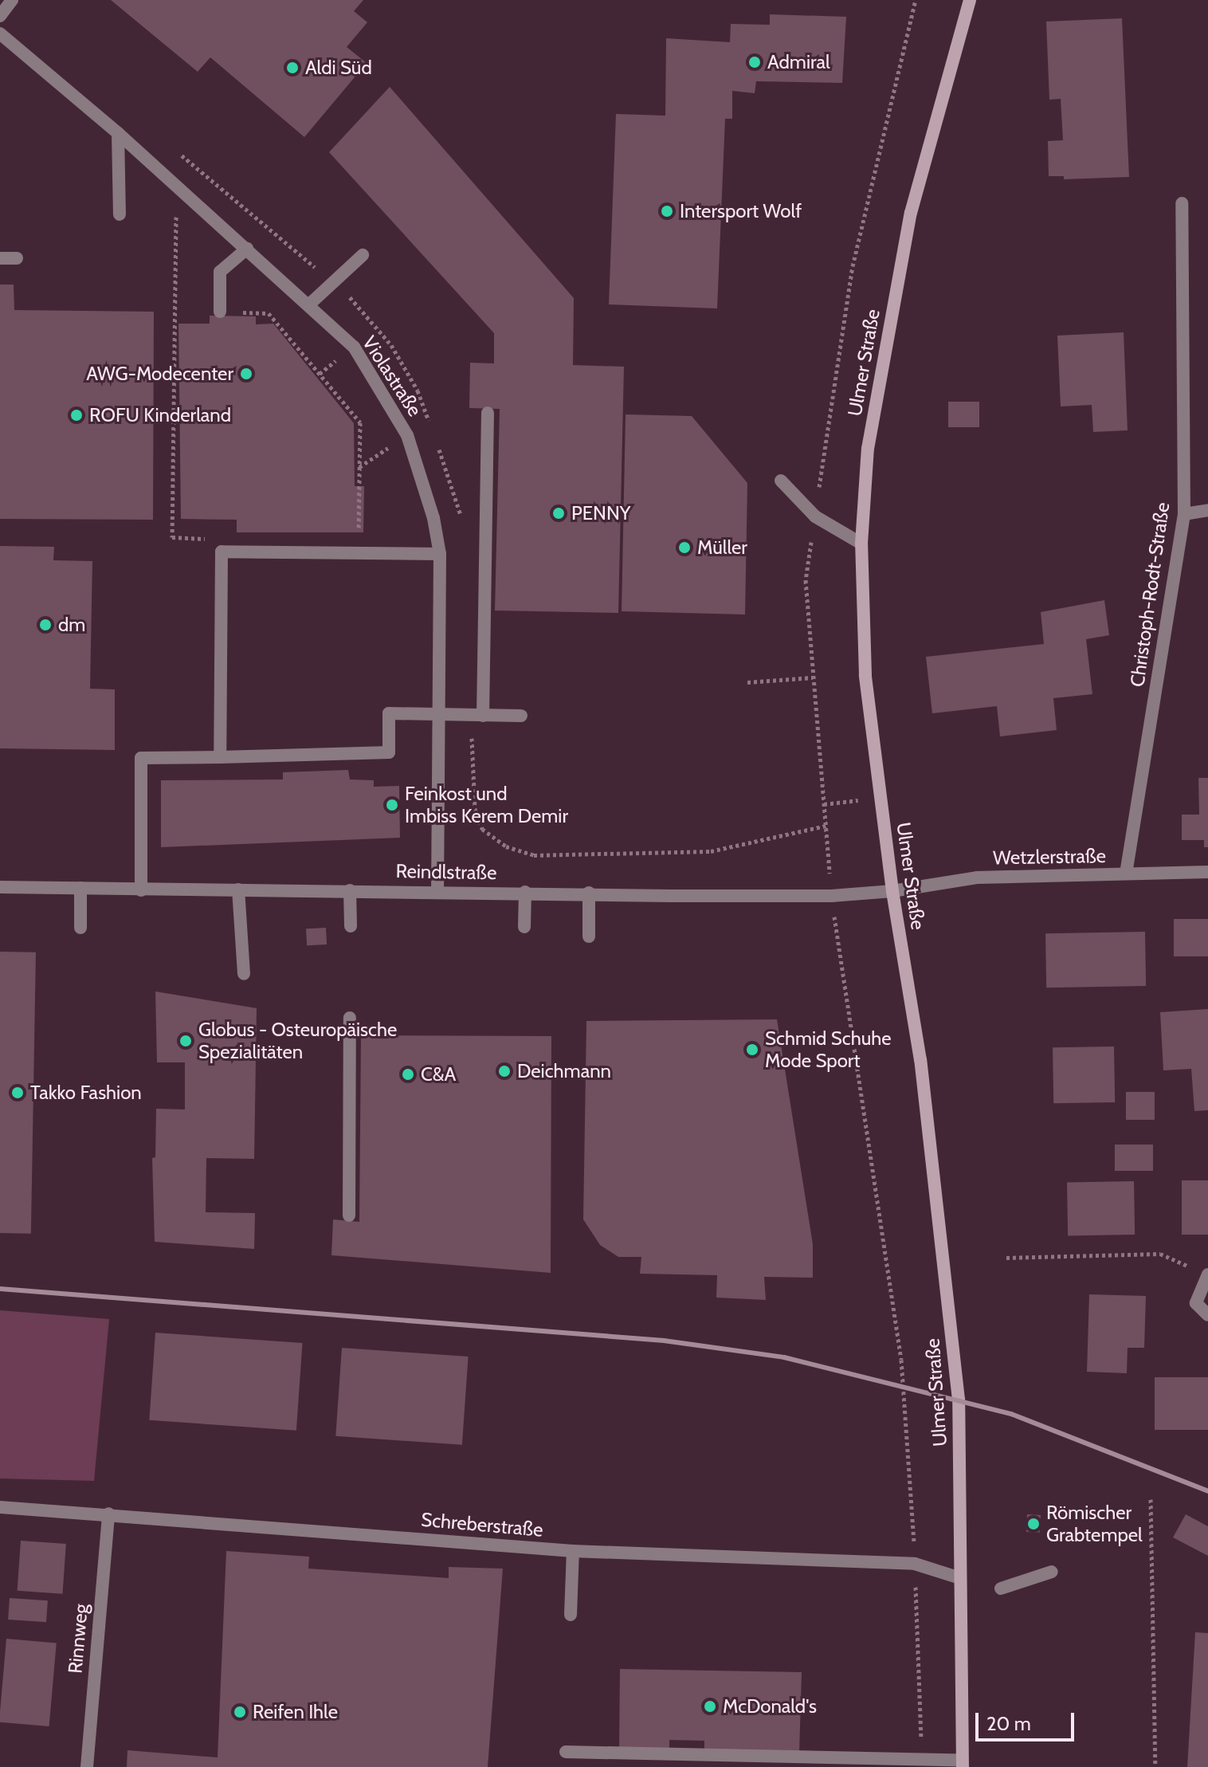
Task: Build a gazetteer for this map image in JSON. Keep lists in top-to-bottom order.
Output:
{
  "streets": {
    "main road": ["Ulmer Straße"],
    "street": [
      "Violastraße",
      "Christoph-Rodt-Straße",
      "Wetzlerstraße",
      "Reindlstraße",
      "Schreberstraße",
      "Rinnweg"
    ]
  },
  "crossings": [
    ["Ulmer Straße", "Wetzlerstraße"],
    ["Ulmer Straße", "Reindlstraße"],
    ["Ulmer Straße", "Schreberstraße"],
    ["Violastraße", "Reindlstraße"],
    ["Christoph-Rodt-Straße", "Wetzlerstraße"],
    ["Wetzlerstraße", "Reindlstraße"],
    ["Schreberstraße", "Rinnweg"]
  ],
  "places": [
    "Admiral",
    "Aldi Süd",
    "Intersport Wolf",
    "AWG-Modecenter",
    "ROFU Kinderland",
    "PENNY",
    "Müller",
    "dm",
    "Feinkost und Imbiss Kerem Demir",
    "Globus - Osteuropäische Spezialitäten",
    "Schmid Schuhe Mode Sport",
    "Deichmann",
    "C&A",
    "Takko Fashion",
    "Römischer Grabtempel",
    "McDonald's",
    "Reifen Ihle"
  ],
  "scale_bar": "20 m"
}
